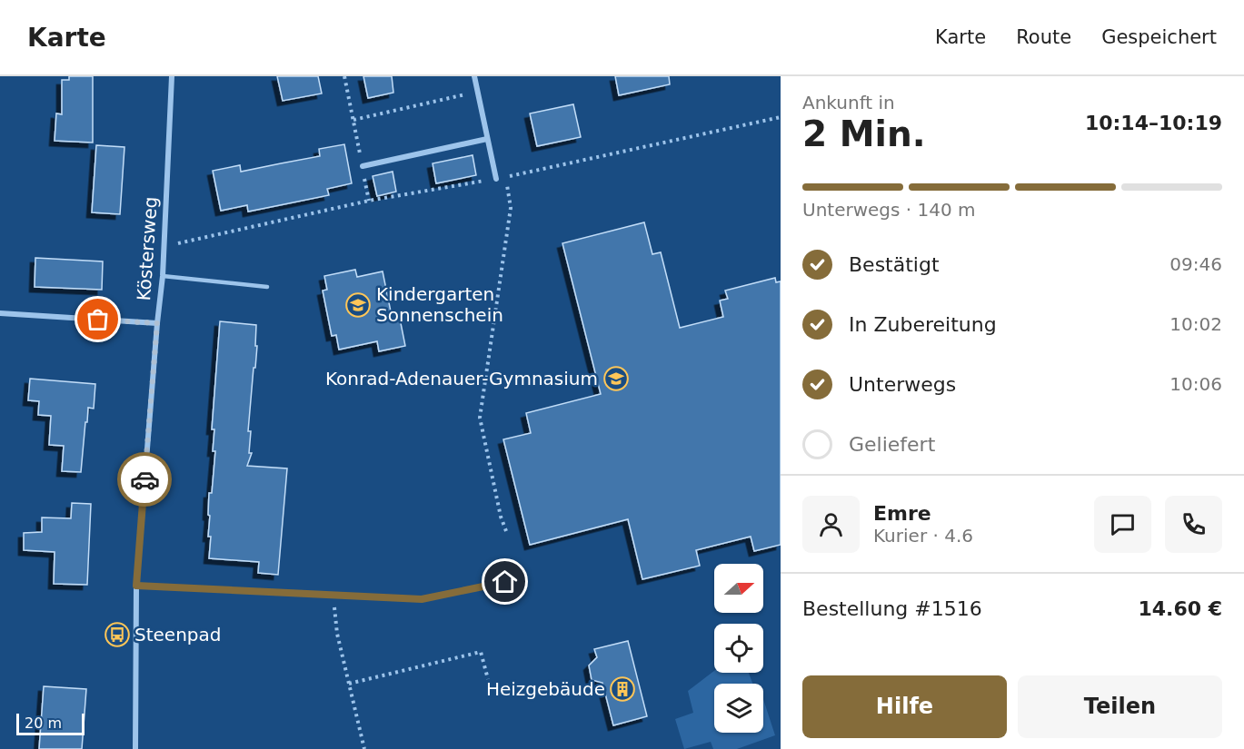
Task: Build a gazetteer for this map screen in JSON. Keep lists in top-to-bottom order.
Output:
{
  "streets": {
    "street": ["Köstersweg"]
  },
  "places": {
    "school or university": ["Kindergarten Sonnenschein", "Konrad-Adenauer-Gymnasium"],
    "bus stop": ["Steenpad"],
    "building": ["Heizgebäude"]
  },
  "scale_bar": "20 m",
  "north": "right",
  "page": {
    "header": "Karte",
    "nav": ["Karte", "Route", "Gespeichert"],
    "heading": ["2 Min.", "Ankunft in", "10:14–10:19"],
    "panel": [
      "Emre",
      "Kurier · 4.6",
      "Bestellung #1516",
      "14.60 €"
    ],
    "bar": "Unterwegs · 140 m",
    "list": [
      ["Bestätigt", "09:46"],
      ["In Zubereitung", "10:02"],
      ["Unterwegs", "10:06"],
      "Geliefert"
    ],
    "buttons": ["Hilfe", "Teilen"],
    "scale": "20 m"
  }
}
